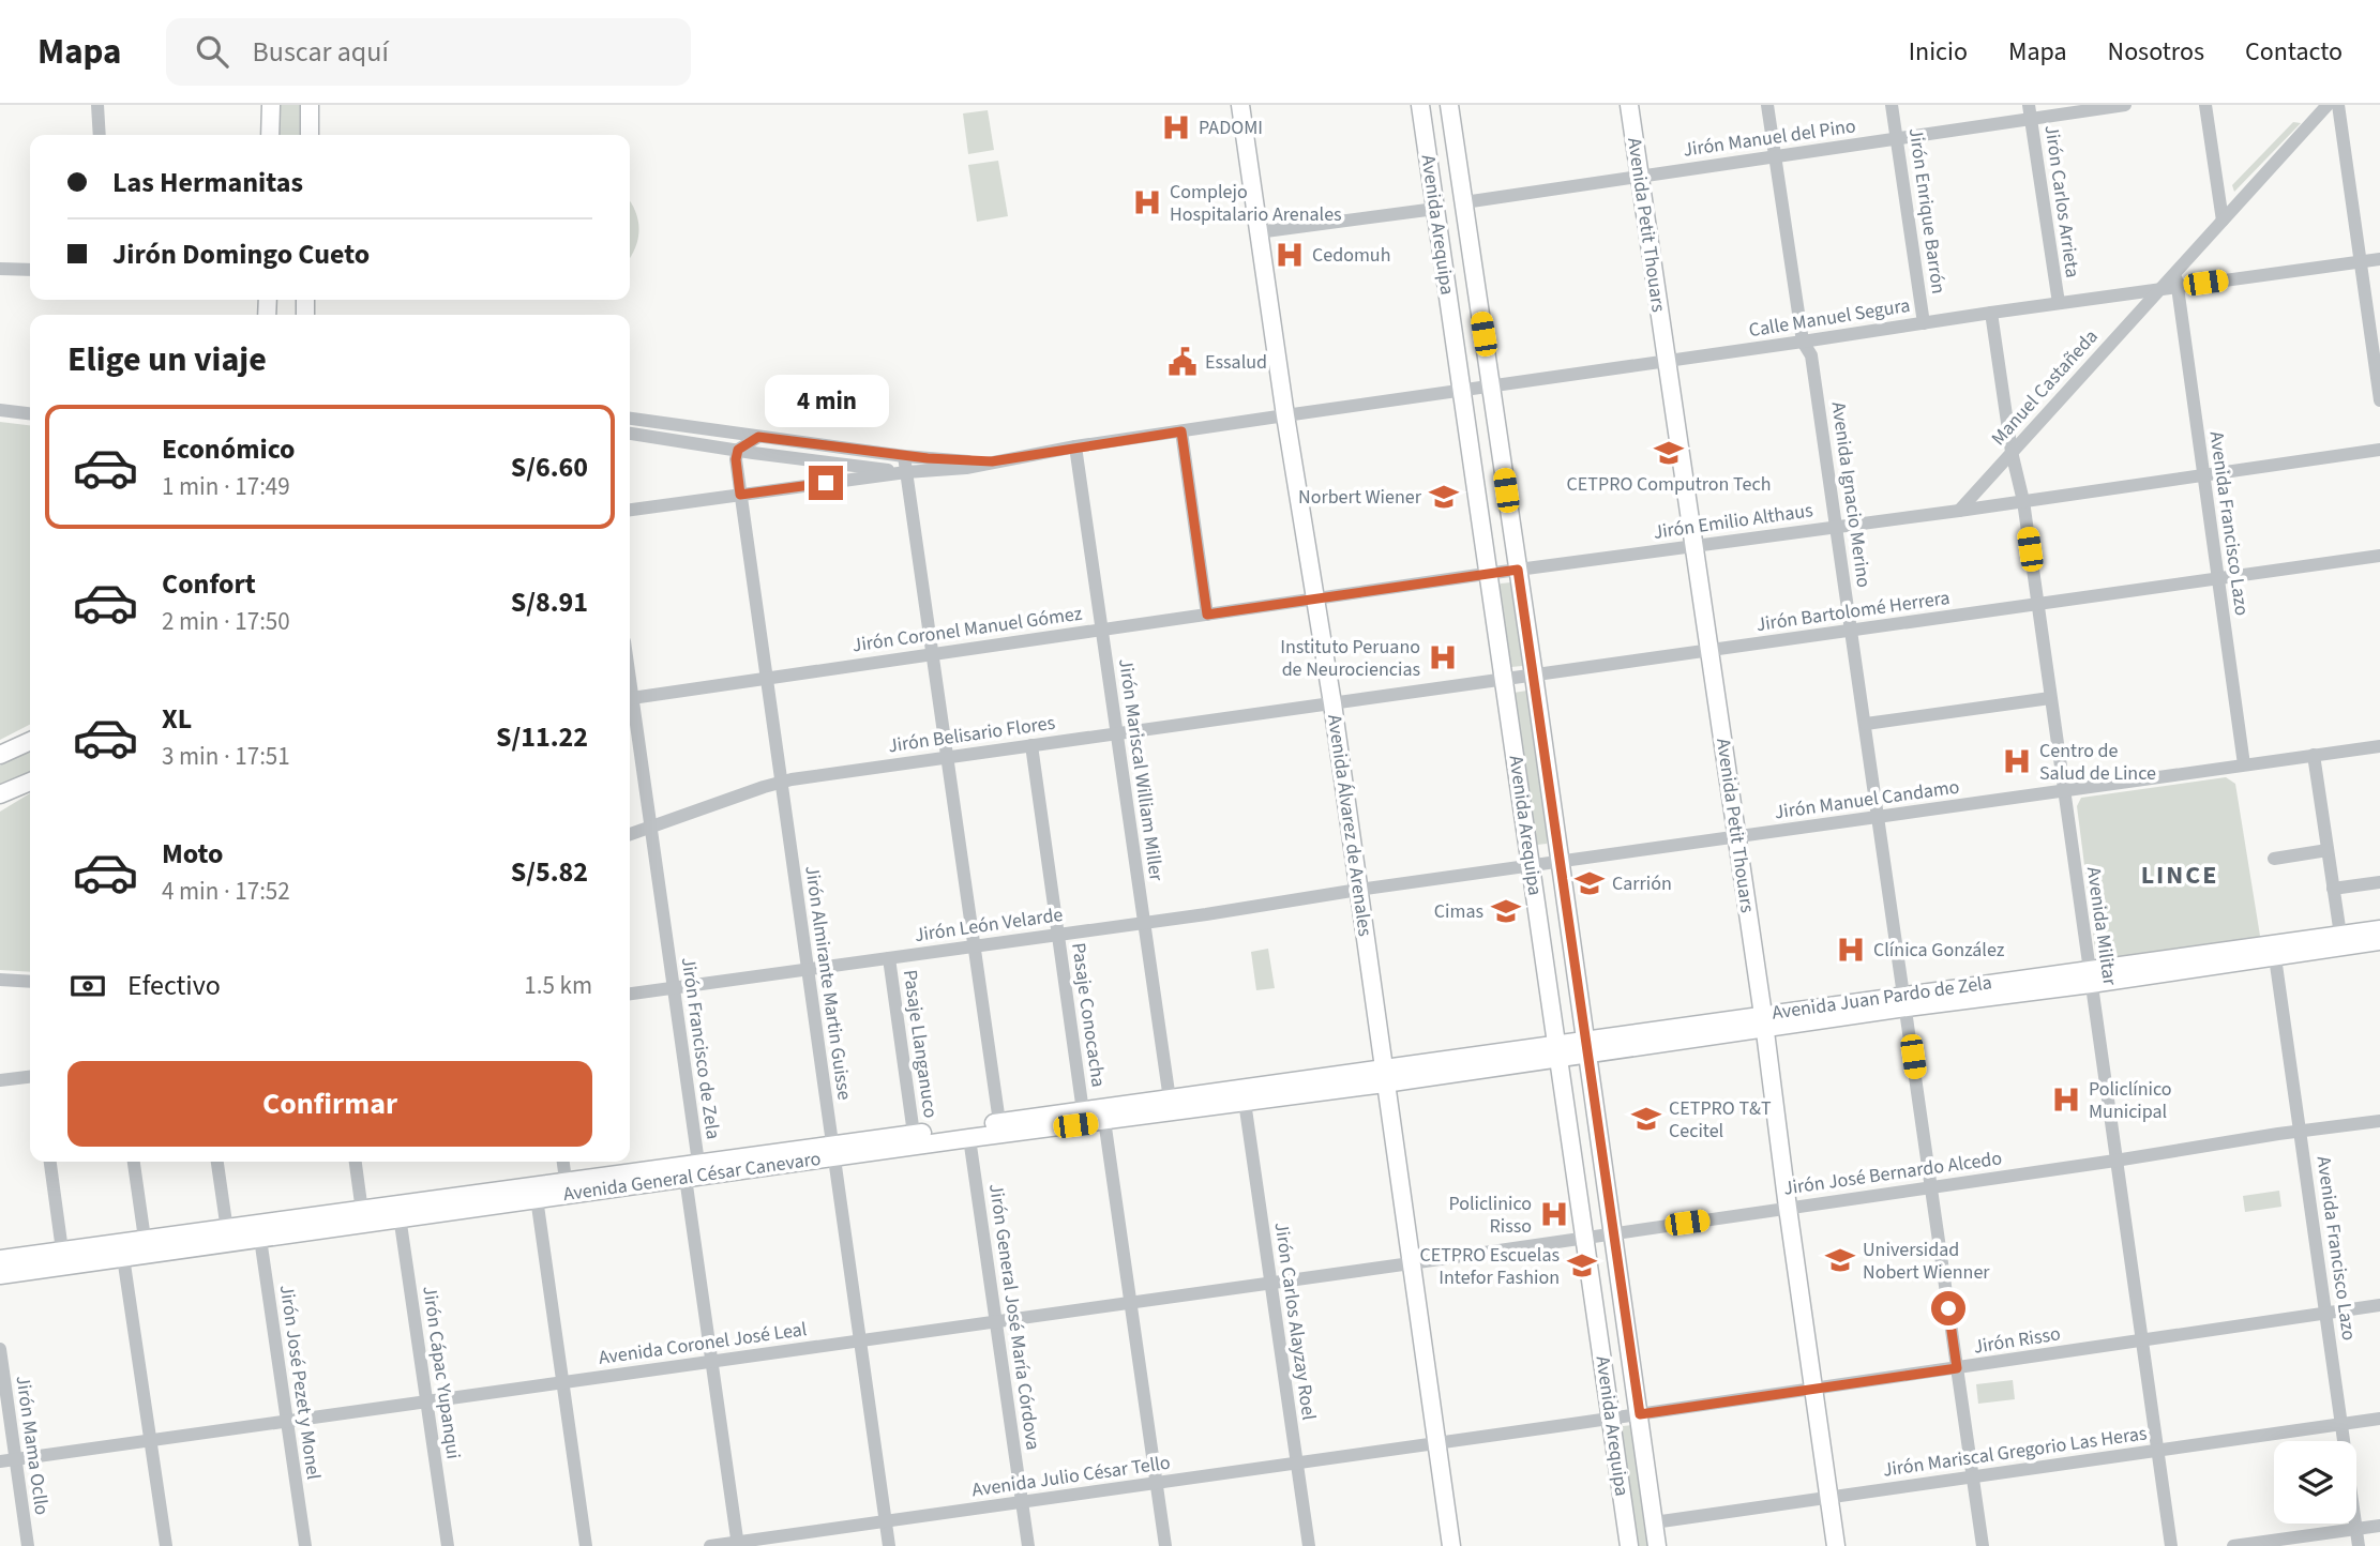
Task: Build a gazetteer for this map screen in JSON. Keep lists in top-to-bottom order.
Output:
{
  "streets": {
    "main road": [
      "Avenida Arequipa",
      "Avenida Petit Thouars",
      "Avenida Álvarez de Arenales",
      "Avenida Juan Pardo de Zela",
      "Avenida General César Canevaro"
    ],
    "street": [
      "Jirón Manuel del Pino",
      "Jirón Carlos Arrieta",
      "Jirón Enrique Barrón",
      "Calle Manuel Segura",
      "Manuel Castañeda",
      "Avenida Ignacio Merino",
      "Jirón Emilio Althaus",
      "Avenida Francisco Lazo",
      "Jirón Bartolomé Herrera",
      "Jirón Coronel Manuel Gómez",
      "Jirón Belisario Flores",
      "Jirón Mariscal William Miller",
      "Jirón Manuel Candamo",
      "Jirón León Velarde",
      "Avenida Militar",
      "Jirón Almirante Martin Guisse",
      "Pasaje Conocacha",
      "Pasaje Llanganuco",
      "Jirón Francisco de Zela",
      "Jirón José Bernardo Alcedo",
      "Jirón General José María Córdova",
      "Jirón Carlos Alayzay Roel",
      "Jirón Risso",
      "Avenida Coronel José Leal",
      "Jirón Cápac Yupanqui",
      "Jirón José Pezet y Monel",
      "Jirón Mama Ocllo",
      "Jirón Mariscal Gregorio Las Heras",
      "Avenida Julio César Tello"
    ]
  },
  "crossings": [
    ["Jirón Manuel del Pino", "Jirón Carlos Arrieta"],
    ["Jirón Manuel del Pino", "Jirón Enrique Barrón"],
    ["Jirón Manuel del Pino", "Avenida Arequipa"],
    ["Jirón Manuel del Pino", "Avenida Petit Thouars"],
    ["Jirón Manuel del Pino", "Avenida Ignacio Merino"],
    ["Jirón Carlos Arrieta", "Calle Manuel Segura"],
    ["Jirón Enrique Barrón", "Calle Manuel Segura"],
    ["Avenida Arequipa", "Calle Manuel Segura"],
    ["Avenida Arequipa", "Jirón Emilio Althaus"],
    ["Avenida Arequipa", "Jirón Bartolomé Herrera"],
    ["Avenida Arequipa", "Jirón Manuel Candamo"],
    ["Avenida Arequipa", "Avenida Juan Pardo de Zela"],
    ["Avenida Arequipa", "Jirón José Bernardo Alcedo"],
    ["Avenida Arequipa", "Jirón Risso"],
    ["Avenida Arequipa", "Jirón Mariscal Gregorio Las Heras"],
    ["Avenida Petit Thouars", "Calle Manuel Segura"],
    ["Avenida Petit Thouars", "Jirón Emilio Althaus"],
    ["Avenida Petit Thouars", "Jirón Bartolomé Herrera"],
    ["Avenida Petit Thouars", "Jirón Manuel Candamo"],
    ["Avenida Petit Thouars", "Avenida Juan Pardo de Zela"],
    ["Avenida Petit Thouars", "Jirón José Bernardo Alcedo"],
    ["Avenida Petit Thouars", "Jirón Risso"],
    ["Avenida Petit Thouars", "Jirón Mariscal Gregorio Las Heras"],
    ["Calle Manuel Segura", "Manuel Castañeda"],
    ["Calle Manuel Segura", "Avenida Ignacio Merino"],
    ["Calle Manuel Segura", "Avenida Francisco Lazo"],
    ["Calle Manuel Segura", "Jirón Mariscal William Miller"],
    ["Calle Manuel Segura", "Avenida Álvarez de Arenales"],
    ["Calle Manuel Segura", "Avenida Militar"],
    ["Manuel Castañeda", "Jirón Emilio Althaus"],
    ["Manuel Castañeda", "Avenida Francisco Lazo"],
    ["Manuel Castañeda", "Avenida Militar"],
    ["Avenida Ignacio Merino", "Jirón Emilio Althaus"],
    ["Avenida Ignacio Merino", "Jirón Bartolomé Herrera"],
    ["Avenida Ignacio Merino", "Jirón Manuel Candamo"],
    ["Avenida Ignacio Merino", "Avenida Juan Pardo de Zela"],
    ["Avenida Ignacio Merino", "Jirón José Bernardo Alcedo"],
    ["Avenida Ignacio Merino", "Jirón Risso"],
    ["Avenida Ignacio Merino", "Jirón Mariscal Gregorio Las Heras"],
    ["Jirón Emilio Althaus", "Avenida Francisco Lazo"],
    ["Jirón Emilio Althaus", "Jirón Coronel Manuel Gómez"],
    ["Jirón Emilio Althaus", "Avenida Álvarez de Arenales"],
    ["Jirón Emilio Althaus", "Avenida Militar"],
    ["Avenida Francisco Lazo", "Jirón Bartolomé Herrera"],
    ["Avenida Francisco Lazo", "Jirón Manuel Candamo"],
    ["Avenida Francisco Lazo", "Avenida Juan Pardo de Zela"],
    ["Avenida Francisco Lazo", "Jirón José Bernardo Alcedo"],
    ["Avenida Francisco Lazo", "Jirón Risso"],
    ["Avenida Francisco Lazo", "Jirón Mariscal Gregorio Las Heras"],
    ["Jirón Bartolomé Herrera", "Jirón Belisario Flores"],
    ["Jirón Bartolomé Herrera", "Avenida Álvarez de Arenales"],
    ["Jirón Bartolomé Herrera", "Avenida Militar"],
    ["Jirón Coronel Manuel Gómez", "Jirón Mariscal William Miller"],
    ["Jirón Coronel Manuel Gómez", "Avenida Álvarez de Arenales"],
    ["Jirón Coronel Manuel Gómez", "Jirón Almirante Martin Guisse"],
    ["Jirón Belisario Flores", "Jirón Mariscal William Miller"],
    ["Jirón Belisario Flores", "Avenida Álvarez de Arenales"],
    ["Jirón Belisario Flores", "Jirón Almirante Martin Guisse"],
    ["Jirón Belisario Flores", "Pasaje Conocacha"],
    ["Jirón Belisario Flores", "Jirón Francisco de Zela"],
    ["Jirón Mariscal William Miller", "Jirón León Velarde"],
    ["Jirón Mariscal William Miller", "Avenida General César Canevaro"],
    ["Jirón Manuel Candamo", "Avenida Álvarez de Arenales"],
    ["Jirón Manuel Candamo", "Jirón León Velarde"],
    ["Jirón Manuel Candamo", "Avenida Militar"],
    ["Avenida Álvarez de Arenales", "Jirón León Velarde"],
    ["Avenida Álvarez de Arenales", "Avenida Juan Pardo de Zela"],
    ["Avenida Álvarez de Arenales", "Jirón José Bernardo Alcedo"],
    ["Avenida Álvarez de Arenales", "Avenida General César Canevaro"],
    ["Avenida Álvarez de Arenales", "Jirón Risso"],
    ["Avenida Álvarez de Arenales", "Avenida Coronel José Leal"],
    ["Avenida Álvarez de Arenales", "Avenida Julio César Tello"],
    ["Jirón León Velarde", "Jirón Almirante Martin Guisse"],
    ["Jirón León Velarde", "Pasaje Conocacha"],
    ["Jirón León Velarde", "Pasaje Llanganuco"],
    ["Jirón León Velarde", "Jirón Francisco de Zela"],
    ["Avenida Militar", "Avenida Juan Pardo de Zela"],
    ["Avenida Militar", "Jirón José Bernardo Alcedo"],
    ["Avenida Militar", "Jirón Risso"],
    ["Avenida Militar", "Jirón Mariscal Gregorio Las Heras"],
    ["Jirón Almirante Martin Guisse", "Avenida General César Canevaro"],
    ["Jirón Almirante Martin Guisse", "Avenida Coronel José Leal"],
    ["Jirón Almirante Martin Guisse", "Avenida Julio César Tello"],
    ["Avenida Juan Pardo de Zela", "Avenida General César Canevaro"],
    ["Pasaje Conocacha", "Avenida General César Canevaro"],
    ["Pasaje Llanganuco", "Avenida General César Canevaro"],
    ["Jirón Francisco de Zela", "Avenida General César Canevaro"],
    ["Jirón José Bernardo Alcedo", "Avenida Coronel José Leal"],
    ["Avenida General César Canevaro", "Jirón General José María Córdova"],
    ["Avenida General César Canevaro", "Jirón Carlos Alayzay Roel"],
    ["Avenida General César Canevaro", "Jirón Cápac Yupanqui"],
    ["Avenida General César Canevaro", "Jirón José Pezet y Monel"],
    ["Jirón General José María Córdova", "Avenida Coronel José Leal"],
    ["Jirón General José María Córdova", "Avenida Julio César Tello"],
    ["Jirón Carlos Alayzay Roel", "Avenida Coronel José Leal"],
    ["Jirón Carlos Alayzay Roel", "Avenida Julio César Tello"],
    ["Jirón Risso", "Avenida Julio César Tello"],
    ["Avenida Coronel José Leal", "Jirón Cápac Yupanqui"],
    ["Avenida Coronel José Leal", "Jirón José Pezet y Monel"],
    ["Avenida Coronel José Leal", "Jirón Mama Ocllo"]
  ],
  "districts": ["LINCE"],
  "places": {
    "hospital": [
      "PADOMI",
      "Complejo Hospitalario Arenales",
      "Cedomuh",
      "Instituto Peruano de Neurociencias",
      "Centro de Salud de Lince",
      "Clínica González",
      "Policlínico Municipal",
      "Policlinico Risso"
    ],
    "public building": ["Essalud"],
    "school or university": [
      "CETPRO Computron Tech",
      "Norbert Wiener",
      "Carrión",
      "Cimas",
      "CETPRO T&T Cecitel",
      "Universidad Nobert Wienner",
      "CETPRO Escuelas Intefor Fashion"
    ]
  },
  "page": {
    "header": "Mapa",
    "search": "Buscar aquí",
    "nav": [
      "Inicio",
      "Mapa",
      "Nosotros",
      "Contacto"
    ],
    "banner": ["Las Hermanitas", "Jirón Domingo Cueto"],
    "heading": "Elige un viaje",
    "bubble": "4 min",
    "list": [
      {
        "name": "Económico",
        "note": "1 min · 17:49",
        "value": "S/6.60"
      },
      {
        "name": "Confort",
        "note": "2 min · 17:50",
        "value": "S/8.91"
      },
      {
        "name": "XL",
        "note": "3 min · 17:51",
        "value": "S/11.22"
      },
      {
        "name": "Moto",
        "note": "4 min · 17:52",
        "value": "S/5.82"
      }
    ],
    "pay": ["Efectivo", "1.5 km"],
    "buttons": "Confirmar"
  }
}
